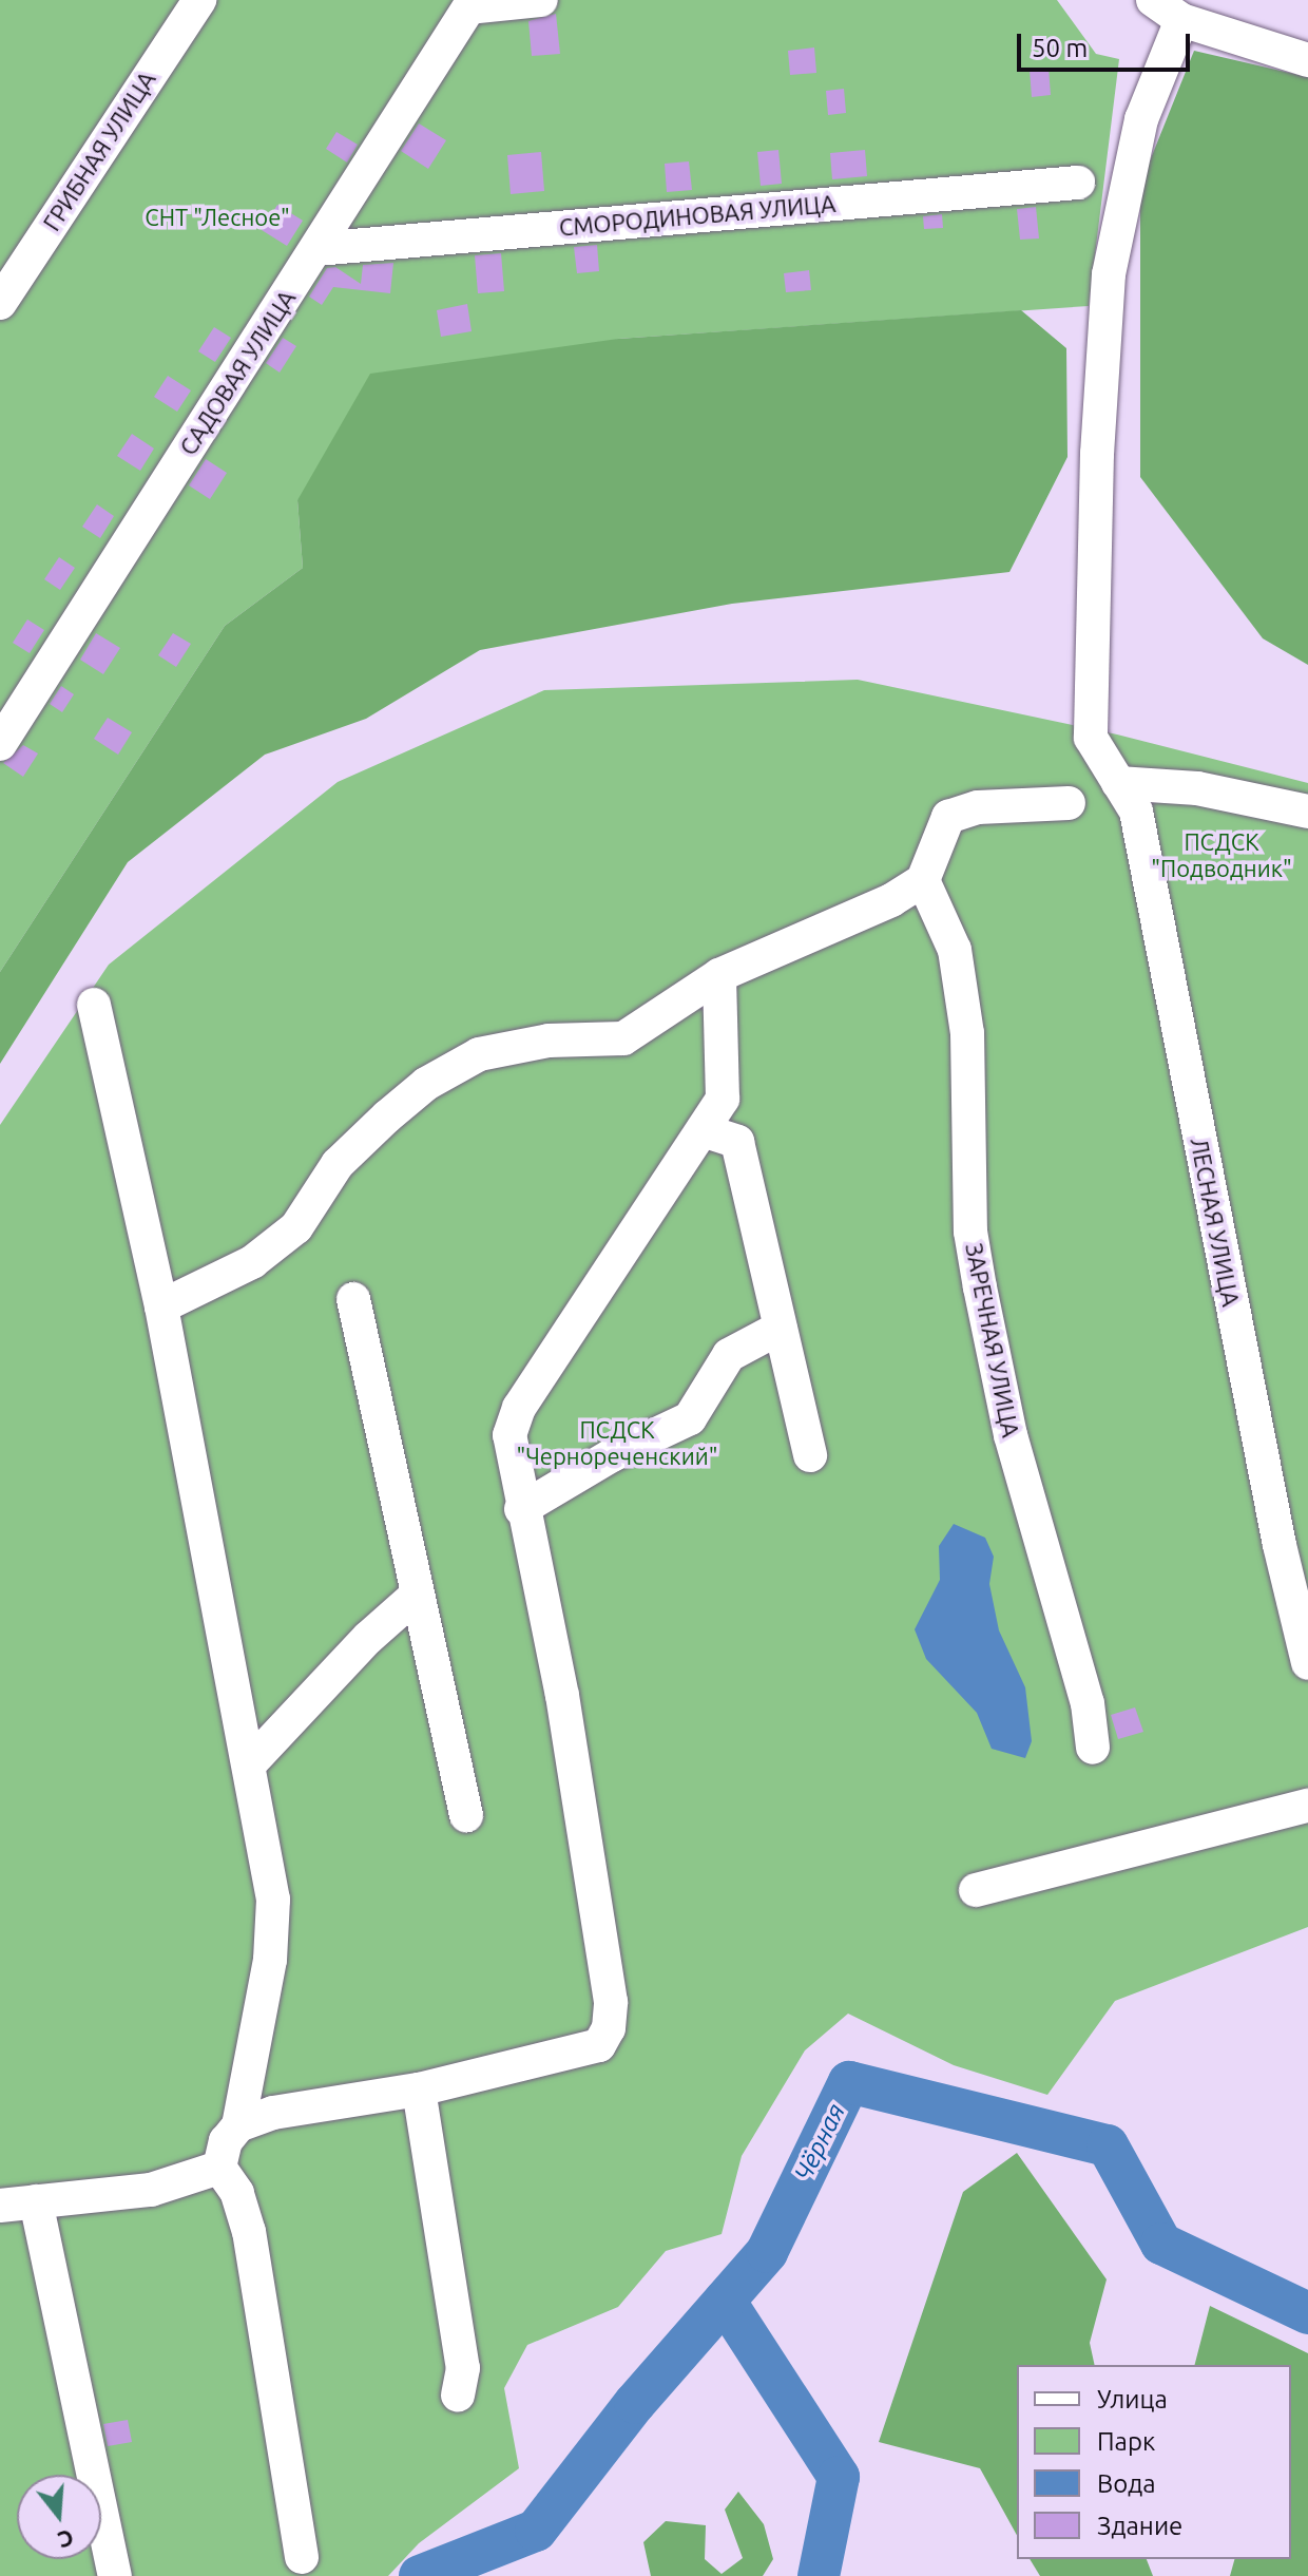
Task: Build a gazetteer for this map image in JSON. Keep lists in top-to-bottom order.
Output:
{
  "streets": {
    "street": [
      "ГРИБНАЯ УЛИЦА",
      "СМОРОДИНОВАЯ УЛИЦА",
      "САДОВАЯ УЛИЦА",
      "ЛЕСНАЯ УЛИЦА",
      "ЗАРЕЧНАЯ УЛИЦА"
    ]
  },
  "crossings": [
    ["СМОРОДИНОВАЯ УЛИЦА", "САДОВАЯ УЛИЦА"]
  ],
  "water": ["Чёрная"],
  "parks": ["СНТ \"Лесное\"", "ПСДСК \"Подводник\"", "ПСДСК \"Чернореченский\""],
  "legend": [
    "Улица",
    "Парк",
    "Вода",
    "Здание"
  ],
  "scale_bar": "50 m",
  "north": "bottom"
}
